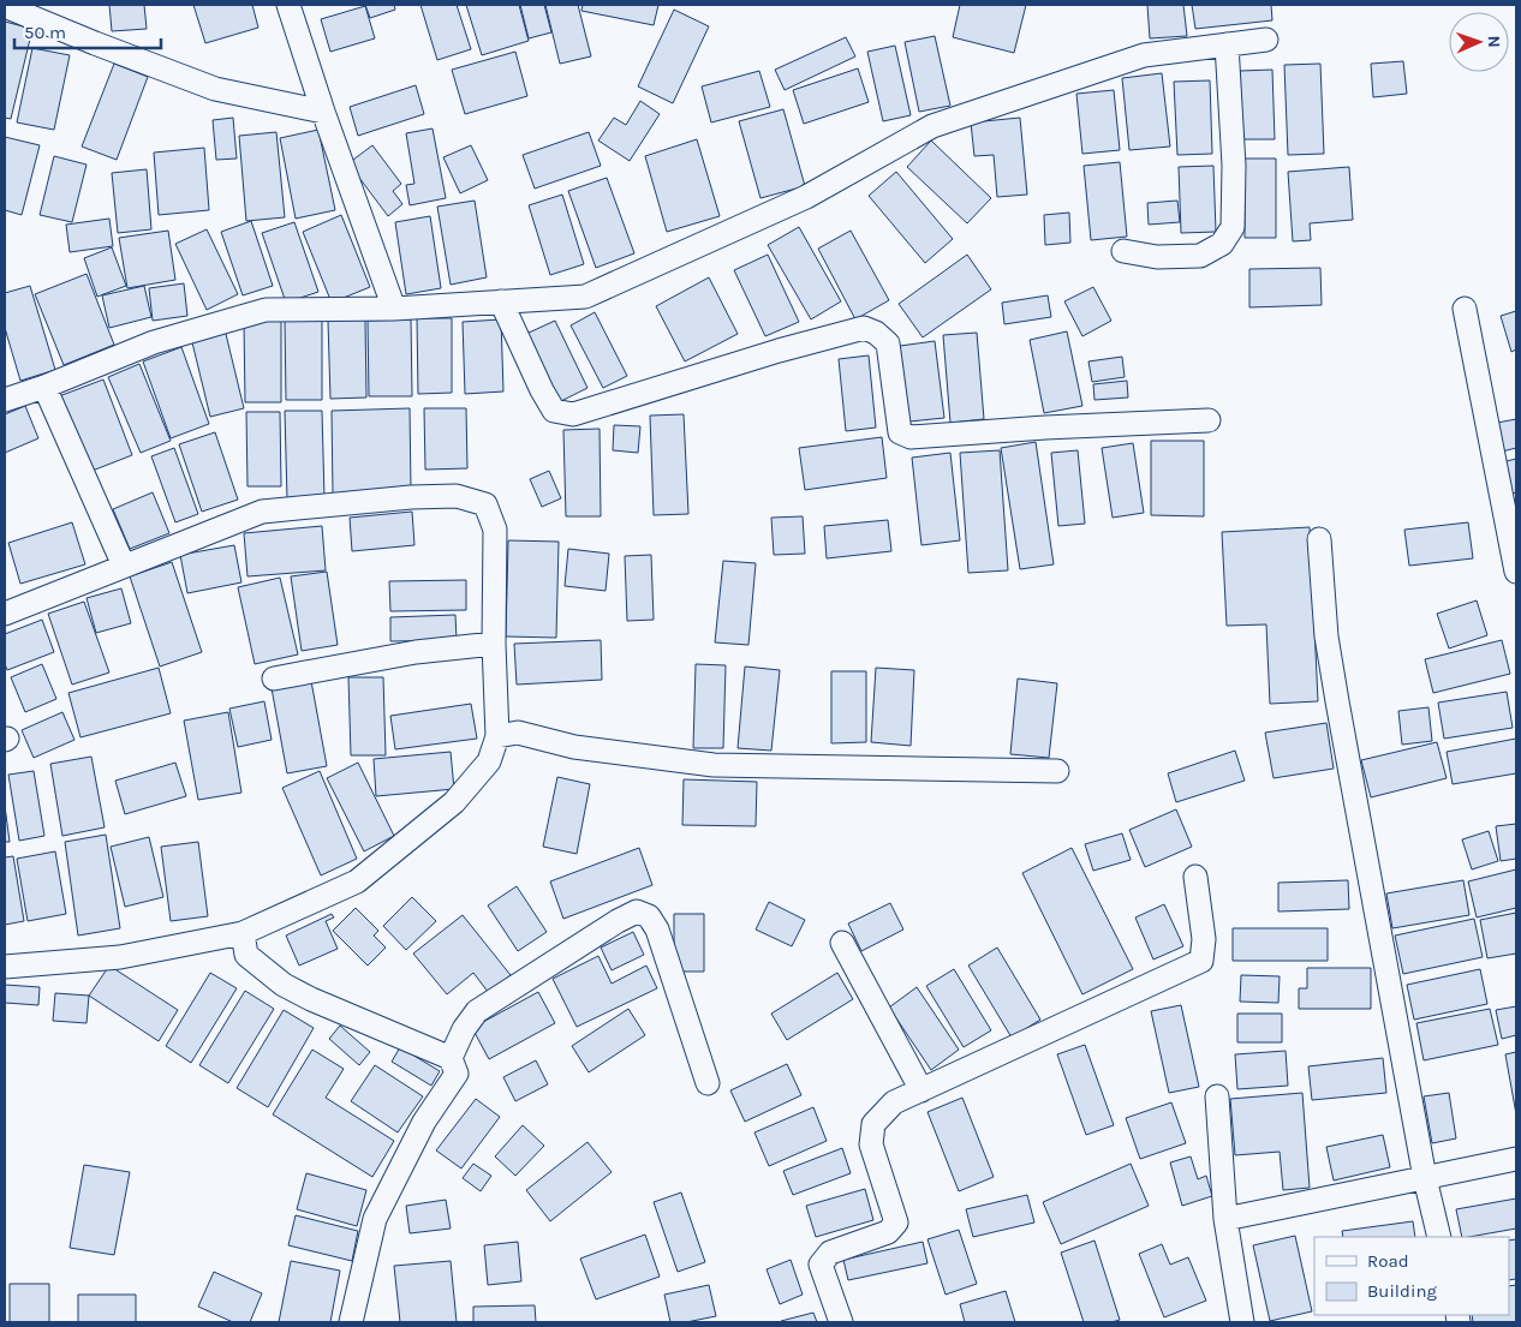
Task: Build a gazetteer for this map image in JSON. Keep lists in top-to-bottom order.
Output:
{
  "legend": ["Road", "Building"],
  "scale_bar": "50 m",
  "north": "right"
}
